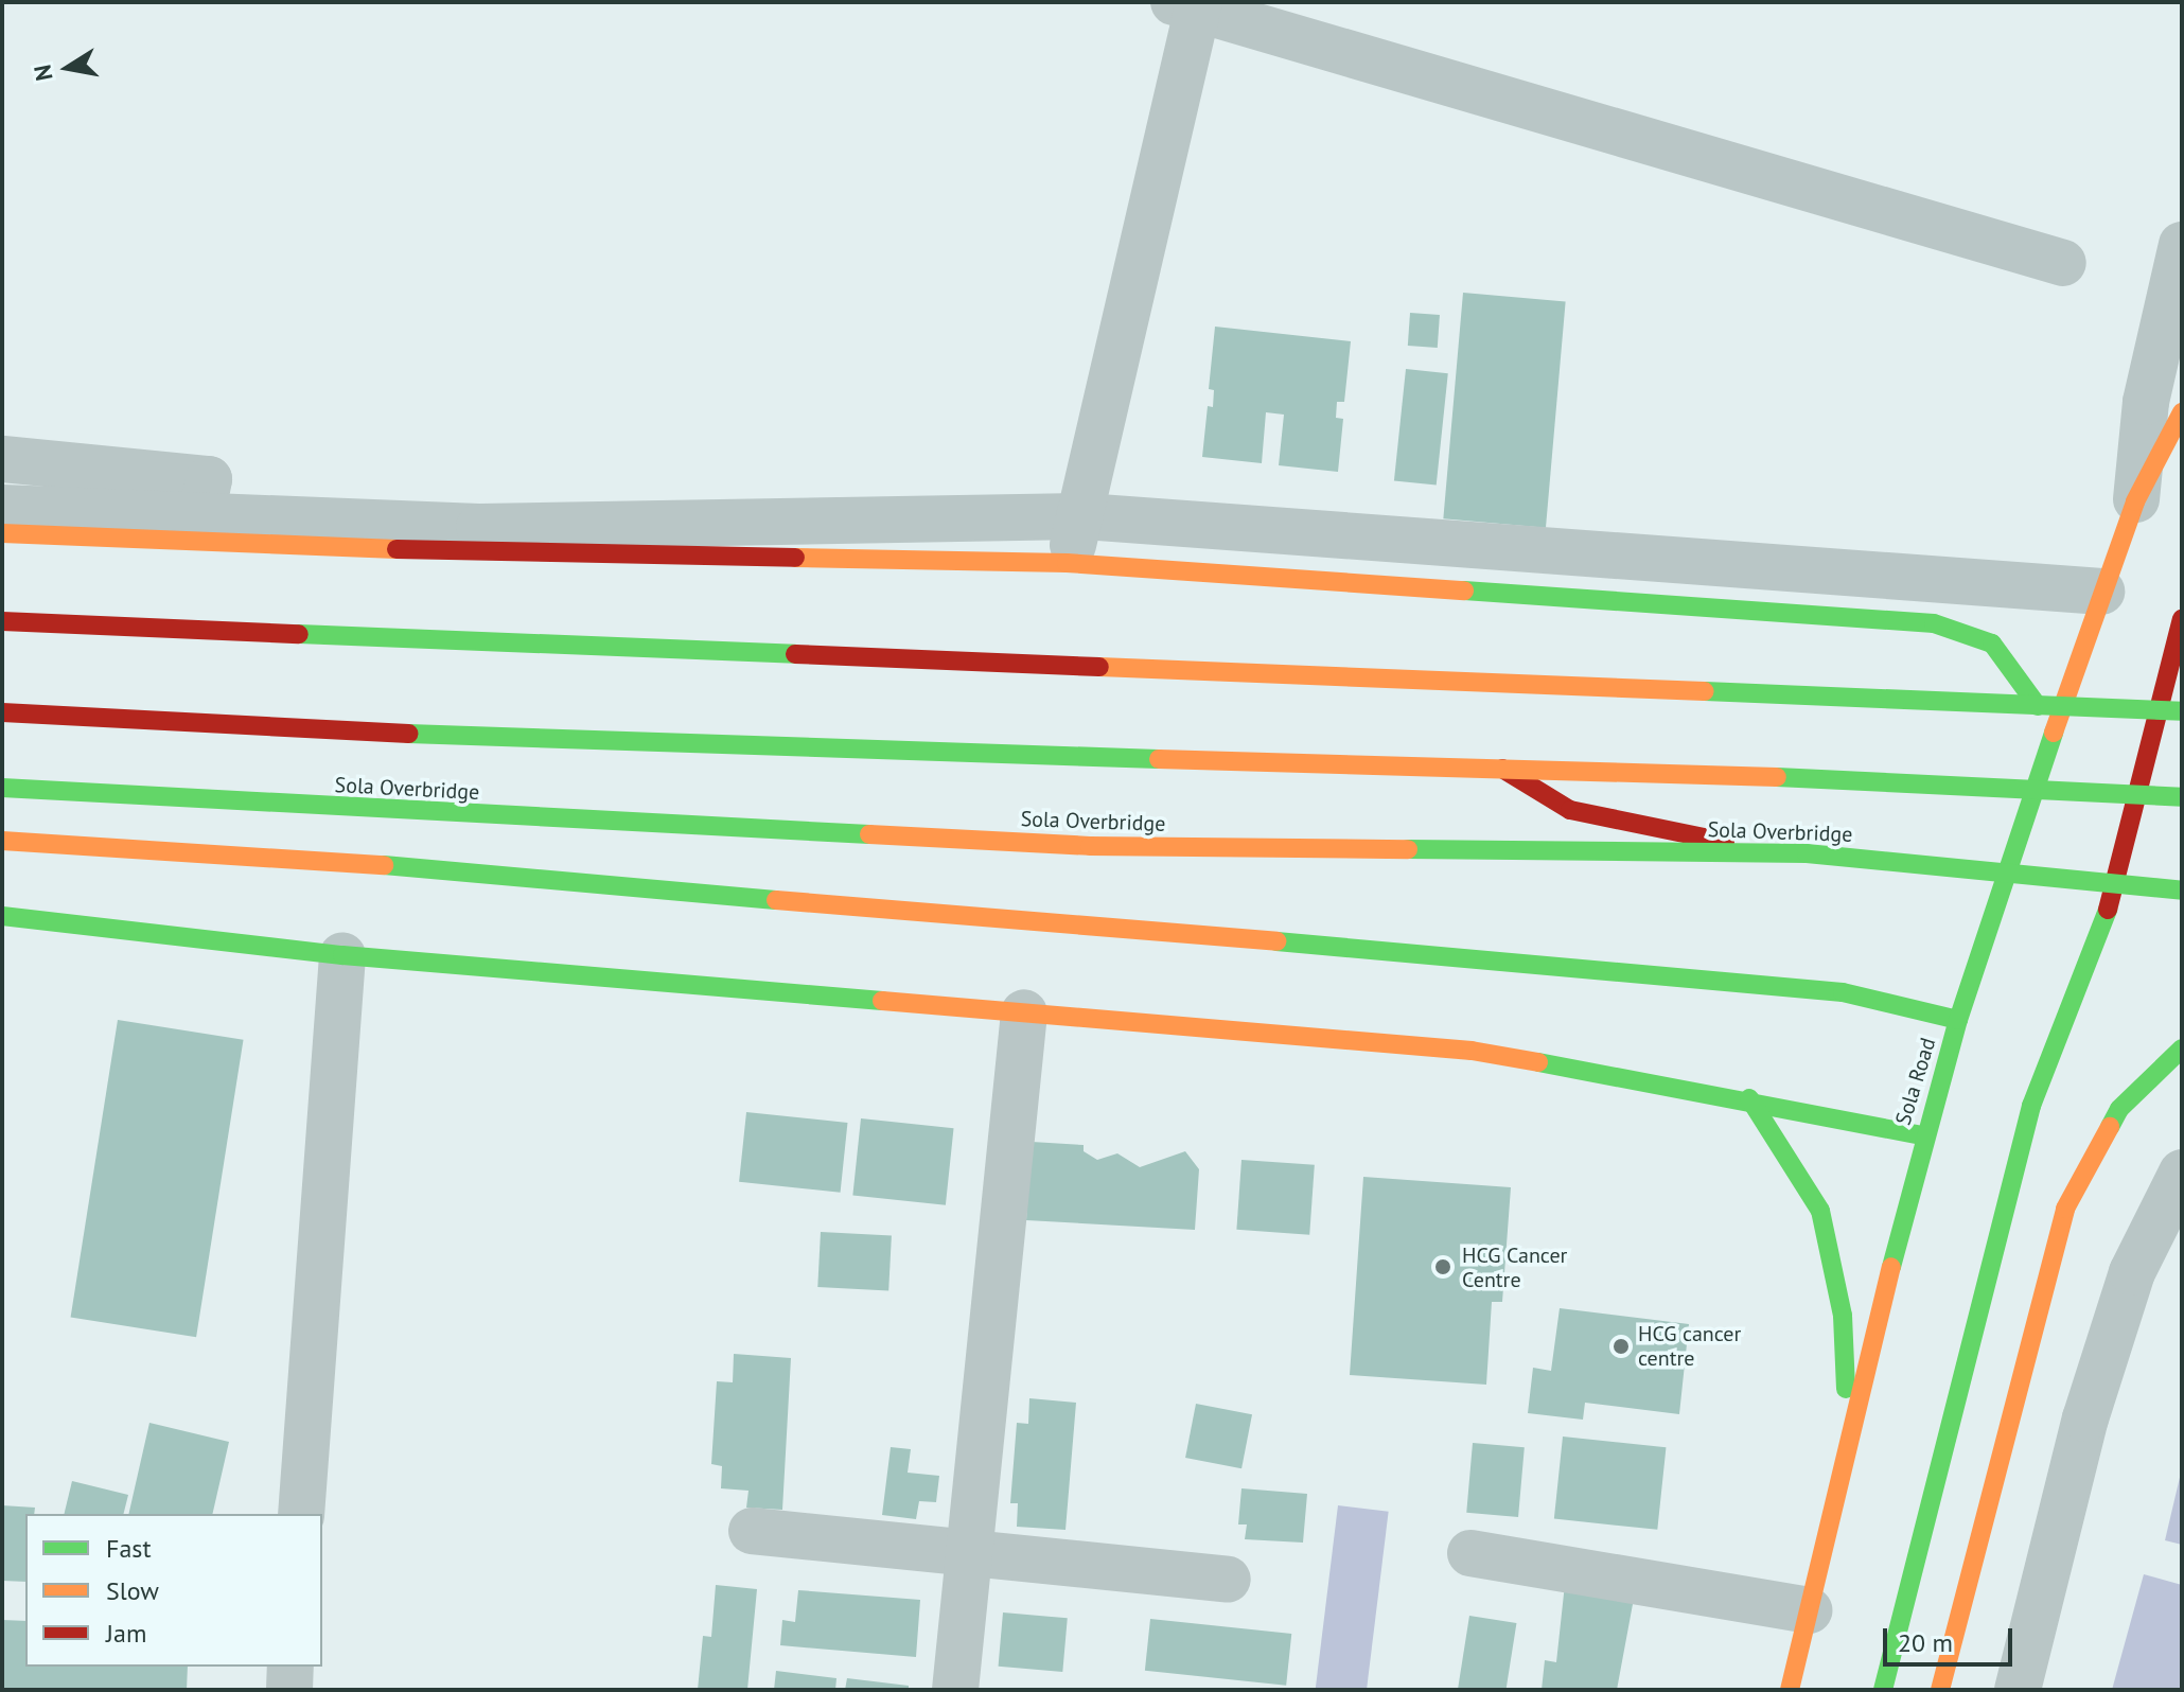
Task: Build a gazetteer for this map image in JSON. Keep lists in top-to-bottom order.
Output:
{
  "streets": {
    "main road": ["Sola Overbridge", "Sola Road"]
  },
  "places": ["HCG Cancer Centre", "HCG cancer centre"],
  "legend": ["Fast", "Slow", "Jam"],
  "scale_bar": "20 m",
  "north": "left"
}
